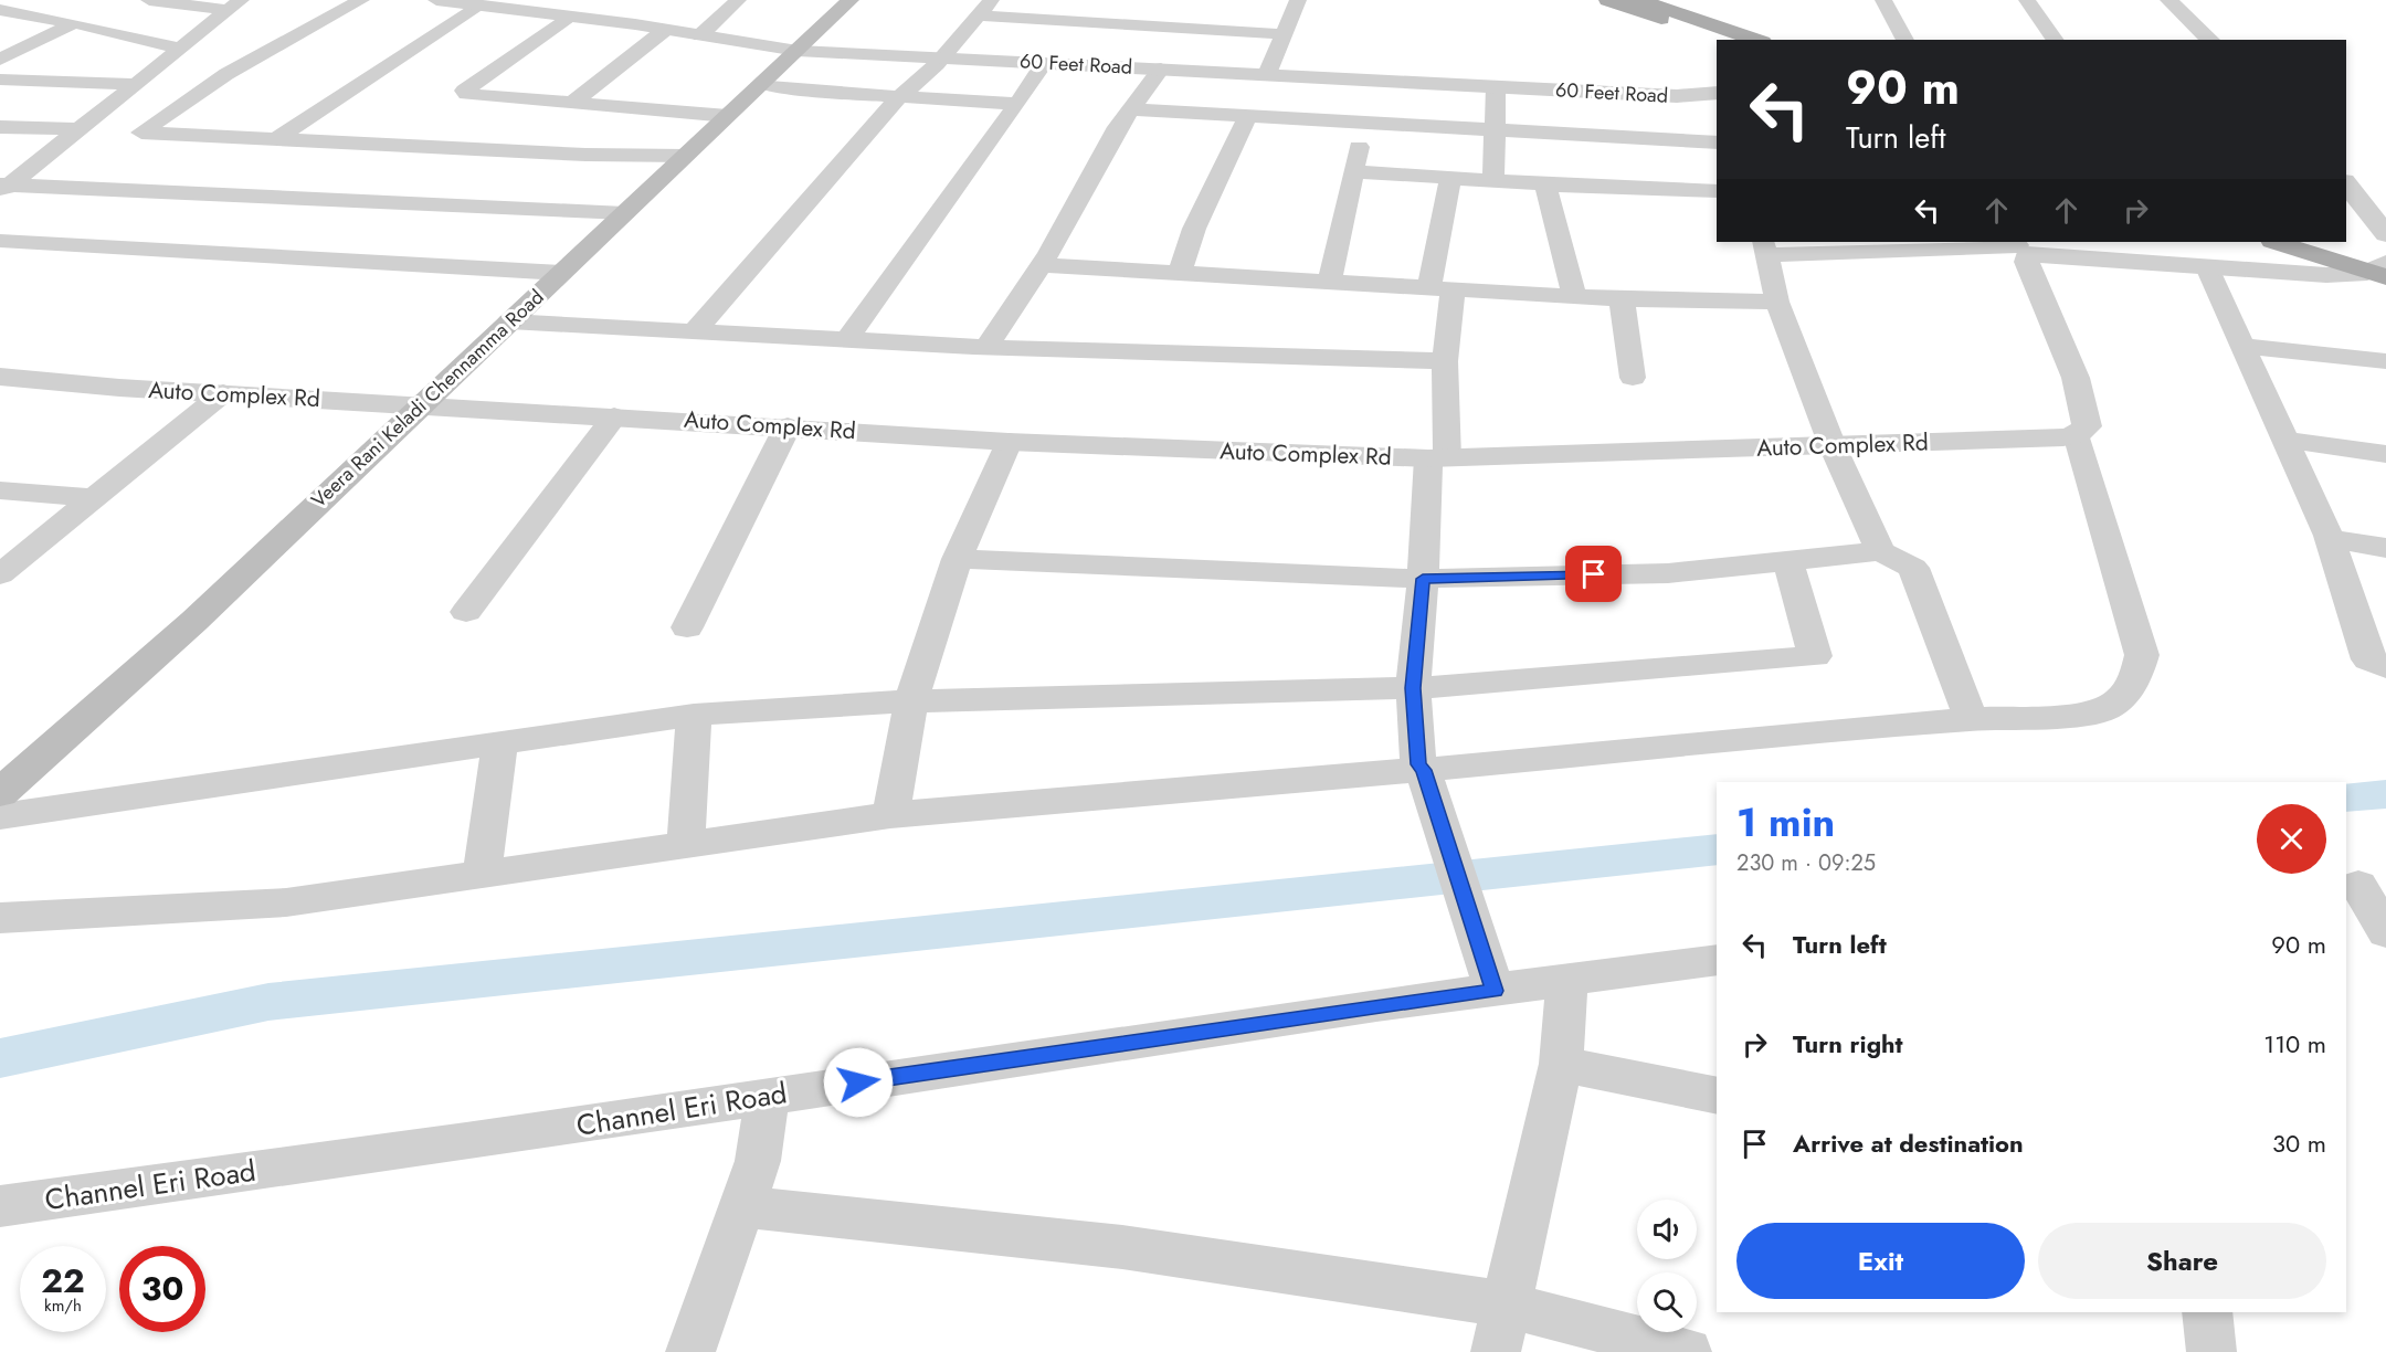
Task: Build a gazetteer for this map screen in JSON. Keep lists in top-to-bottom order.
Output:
{
  "streets": {
    "main road": ["Veera Rani Keladi Chennamma Road"],
    "street": ["60 Feet Road", "Auto Complex Rd", "Channel Eri Road"]
  },
  "crossings": [
    ["60 Feet Road", "Veera Rani Keladi Chennamma Road"],
    ["Auto Complex Rd", "Veera Rani Keladi Chennamma Road"]
  ],
  "page": {
    "turn": ["90 m", "Turn left"],
    "heading": ["1 min", "230 m · 09:25"],
    "list": [
      {
        "name": "Turn left",
        "value": "90 m"
      },
      {
        "name": "Turn right",
        "value": "110 m"
      },
      {
        "name": "Arrive at destination",
        "value": "30 m"
      }
    ],
    "buttons": ["Exit", "Share"],
    "speed": "22 km/h",
    "limit": "30"
  }
}
